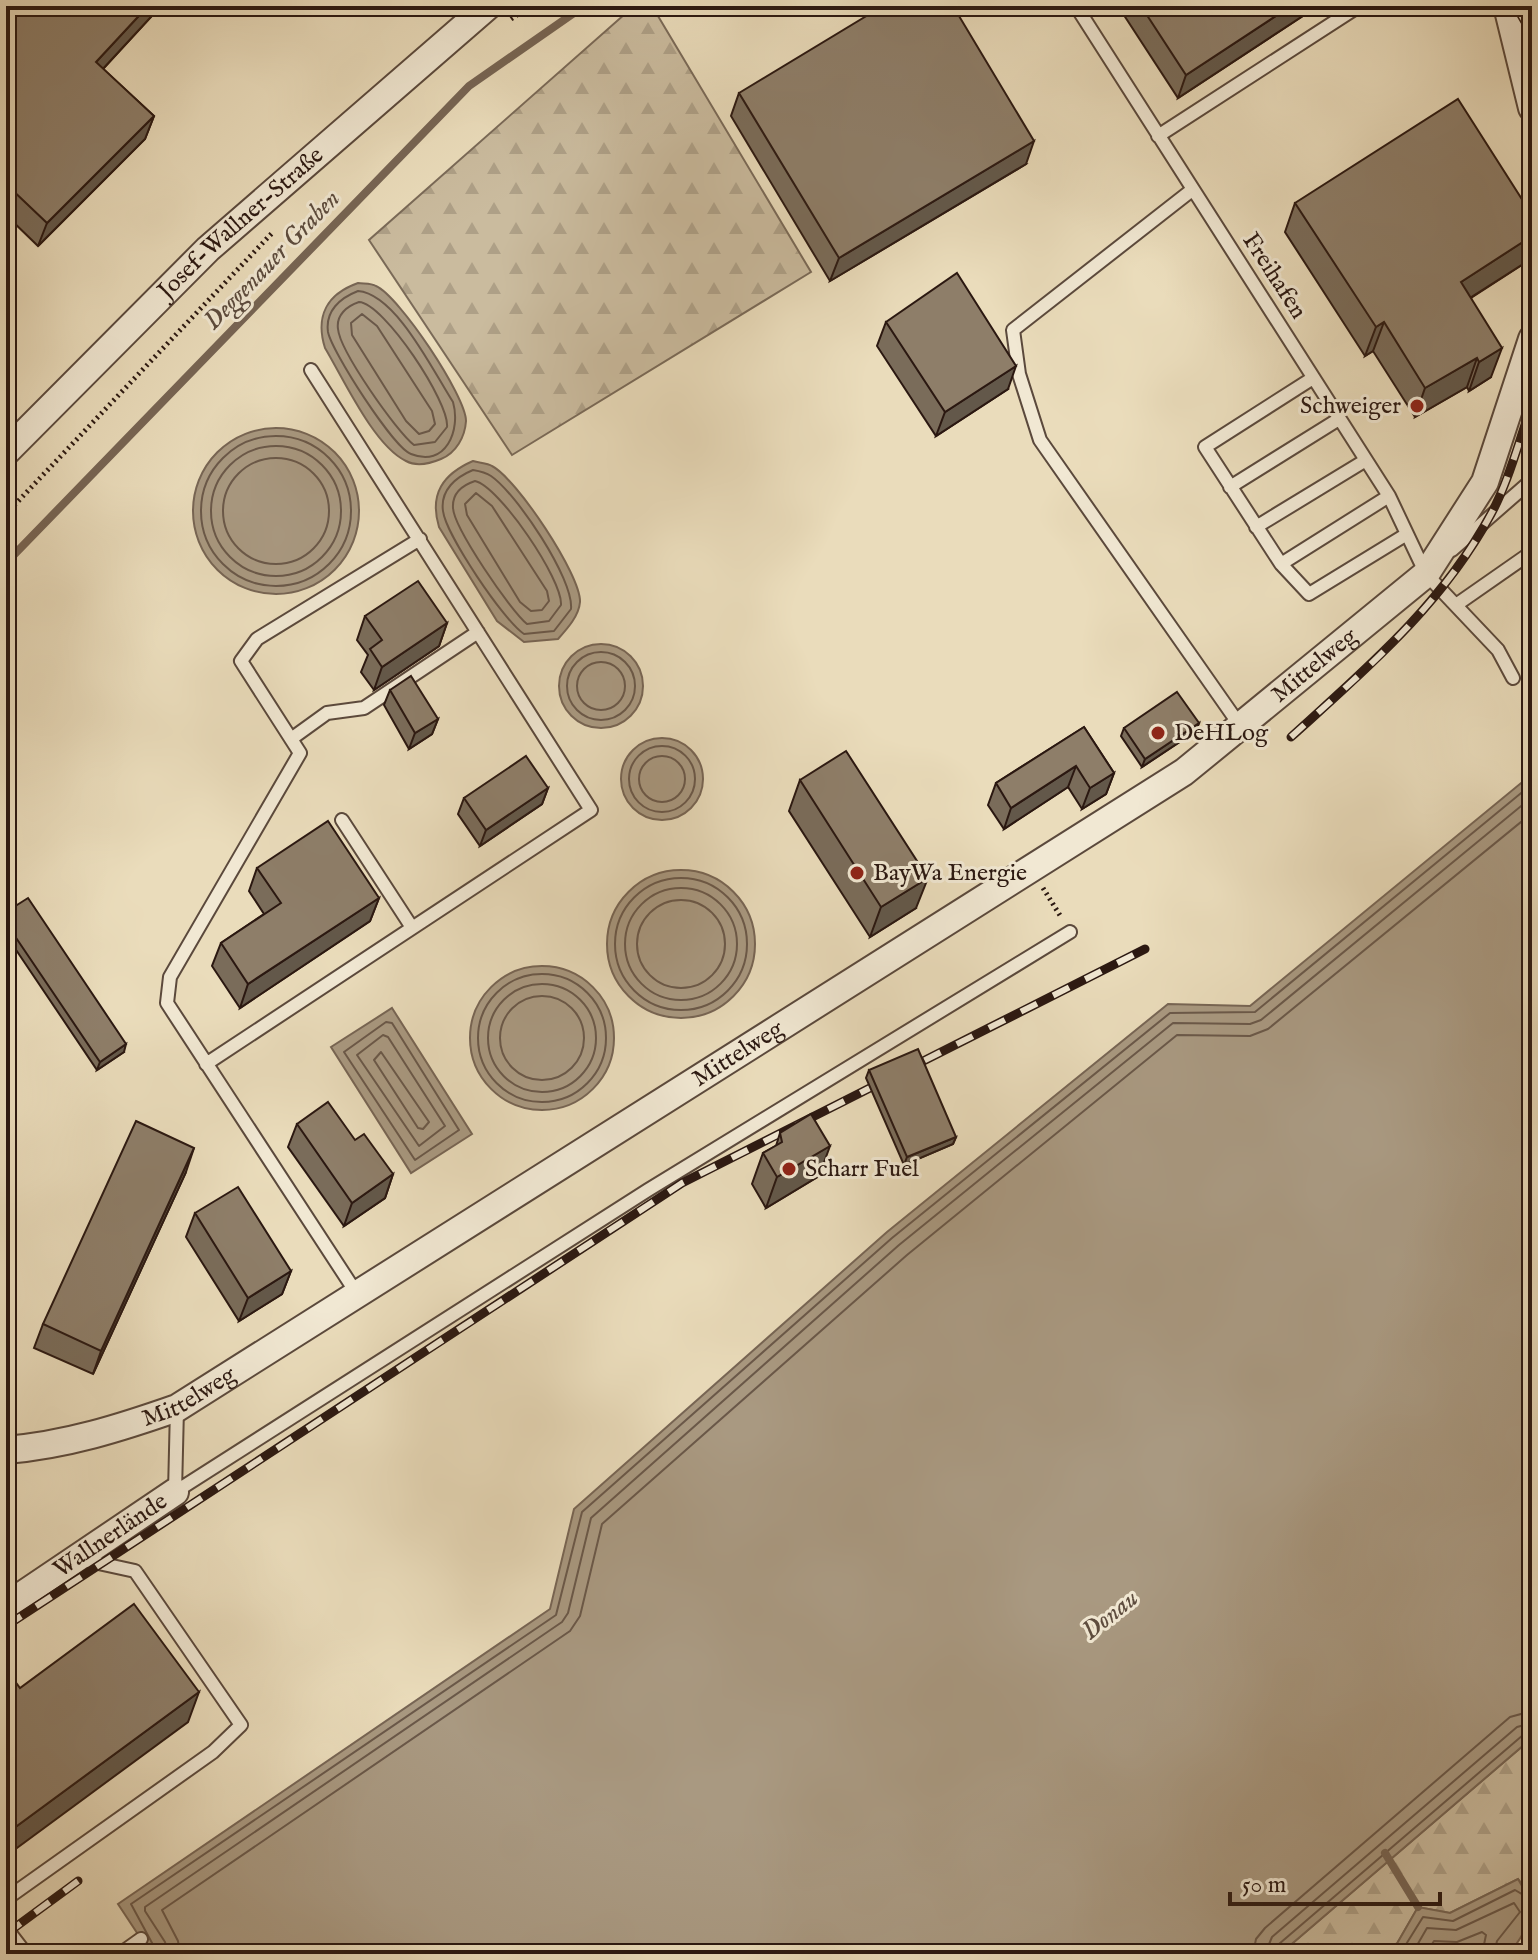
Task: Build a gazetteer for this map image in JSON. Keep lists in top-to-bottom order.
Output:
{
  "streets": {
    "street": ["Josef-Wallner-Straße", "Mittelweg", "Wallnerlände"],
    "lane": ["Freihafen"]
  },
  "crossings": [
    ["Freihafen", "Mittelweg"]
  ],
  "water": ["Deggenauer Graben", "Donau"],
  "places": [
    "Schweiger",
    "DeHLog",
    "BayWa Energie",
    "Scharr Fuel"
  ],
  "scale_bar": "50 m"
}
